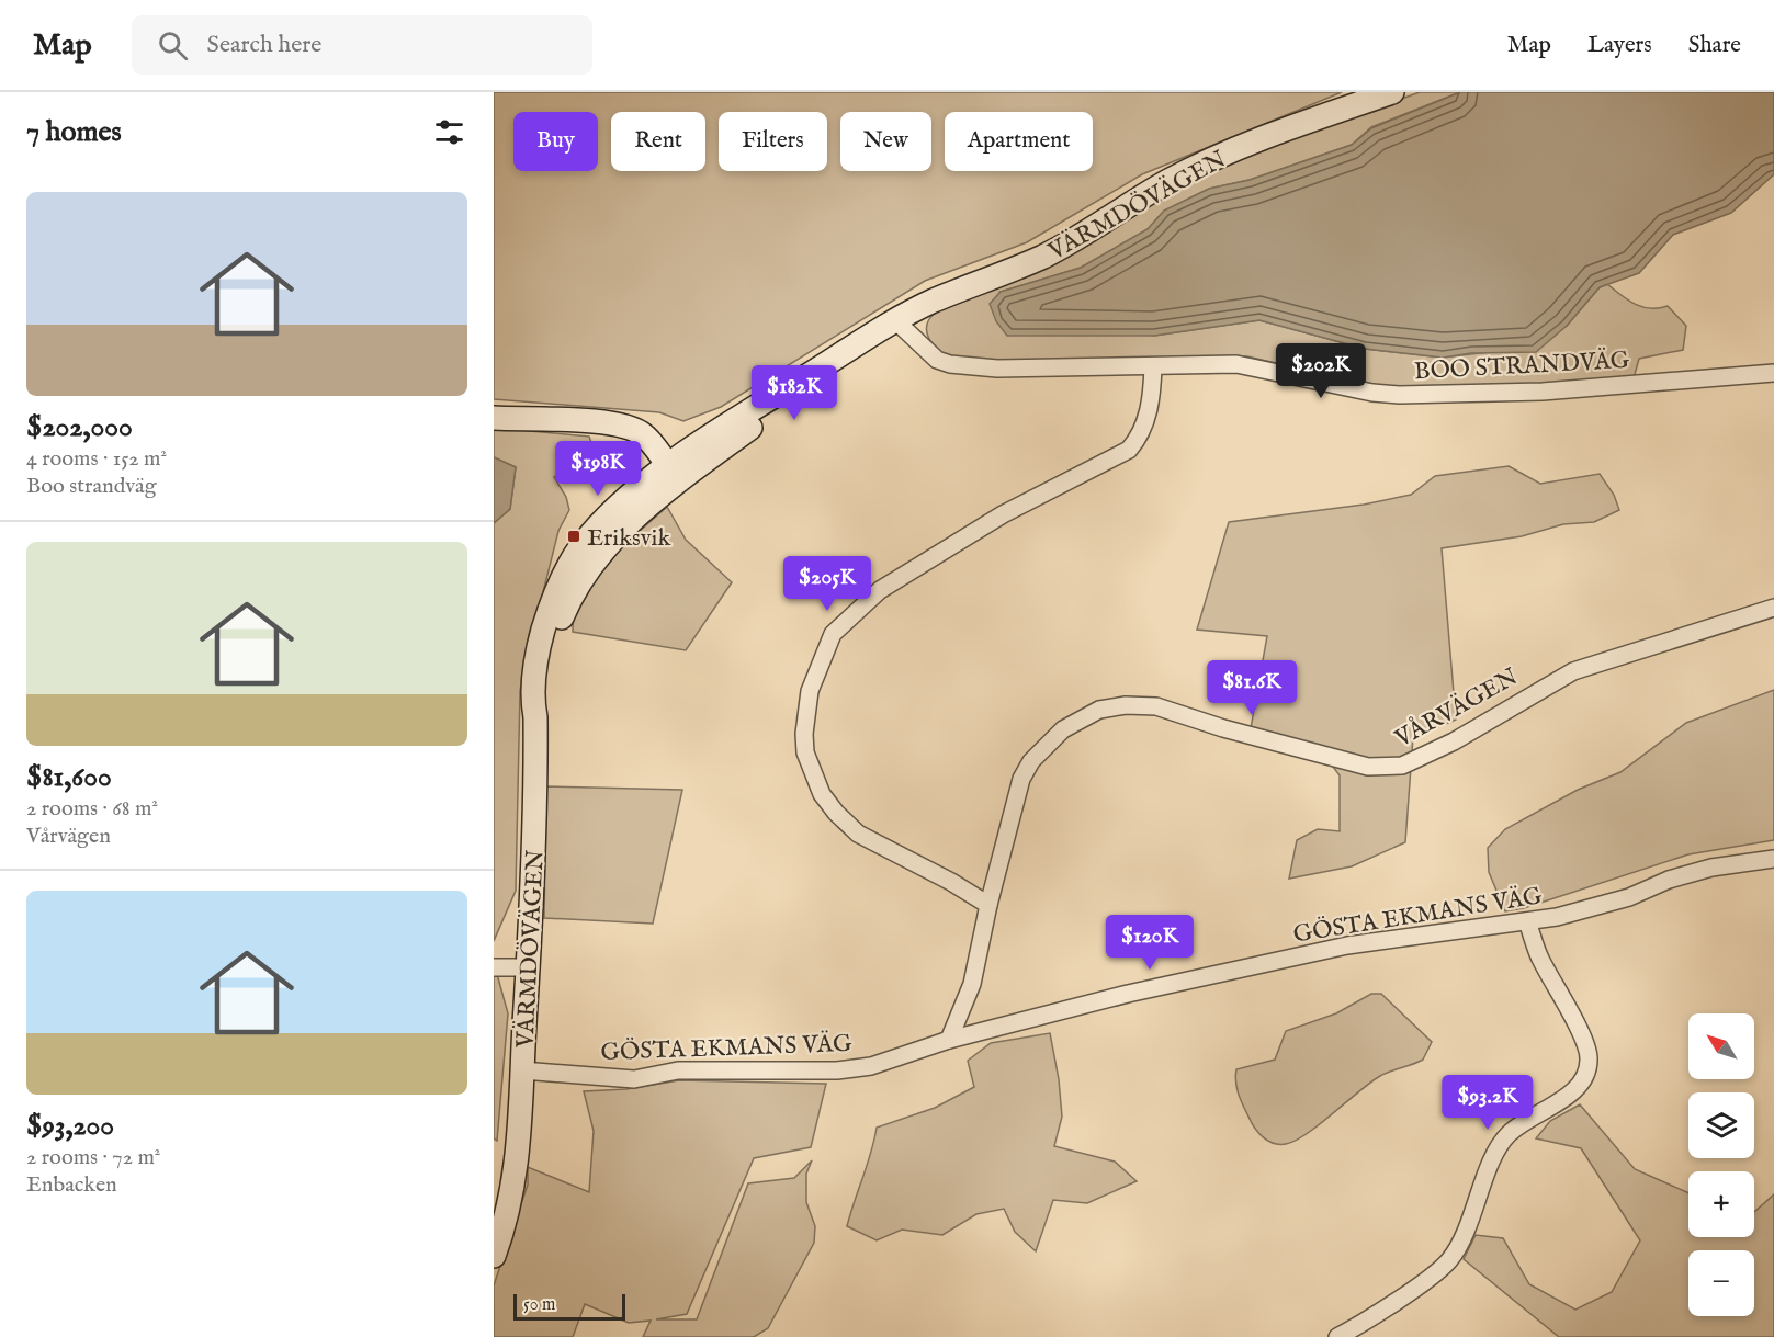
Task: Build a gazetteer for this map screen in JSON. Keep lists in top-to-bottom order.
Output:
{
  "streets": {
    "main road": ["VÄRMDÖVÄGEN"],
    "street": ["BOO STRANDVÄG", "VÅRVÄGEN", "GÖSTA EKMANS VÄG"]
  },
  "crossings": [
    ["VÄRMDÖVÄGEN", "BOO STRANDVÄG"],
    ["VÄRMDÖVÄGEN", "GÖSTA EKMANS VÄG"],
    ["VÅRVÄGEN", "GÖSTA EKMANS VÄG"]
  ],
  "places": {
    "transit": ["Eriksvik"]
  },
  "scale_bar": "50 m",
  "north": "top left",
  "page": {
    "header": "Map",
    "search": "Search here",
    "nav": ["Map", "Layers", "Share"],
    "heading": "7 homes",
    "chip": [
      "Buy",
      "Rent",
      "Filters",
      "New",
      "Apartment"
    ],
    "list": [
      {
        "name": "$202,000",
        "note": "4 rooms · 152 m² · Boo strandväg"
      },
      {
        "name": "$81,600",
        "note": "2 rooms · 68 m² · Vårvägen"
      },
      {
        "name": "$93,200",
        "note": "2 rooms · 72 m² · Enbacken"
      }
    ],
    "price": [
      "$202K",
      "$182K",
      "$198K",
      "$205K",
      "$81.6K",
      "$120K",
      "$93.2K"
    ],
    "map_buttons": ["+", "−"],
    "scale": "50 m"
  }
}
